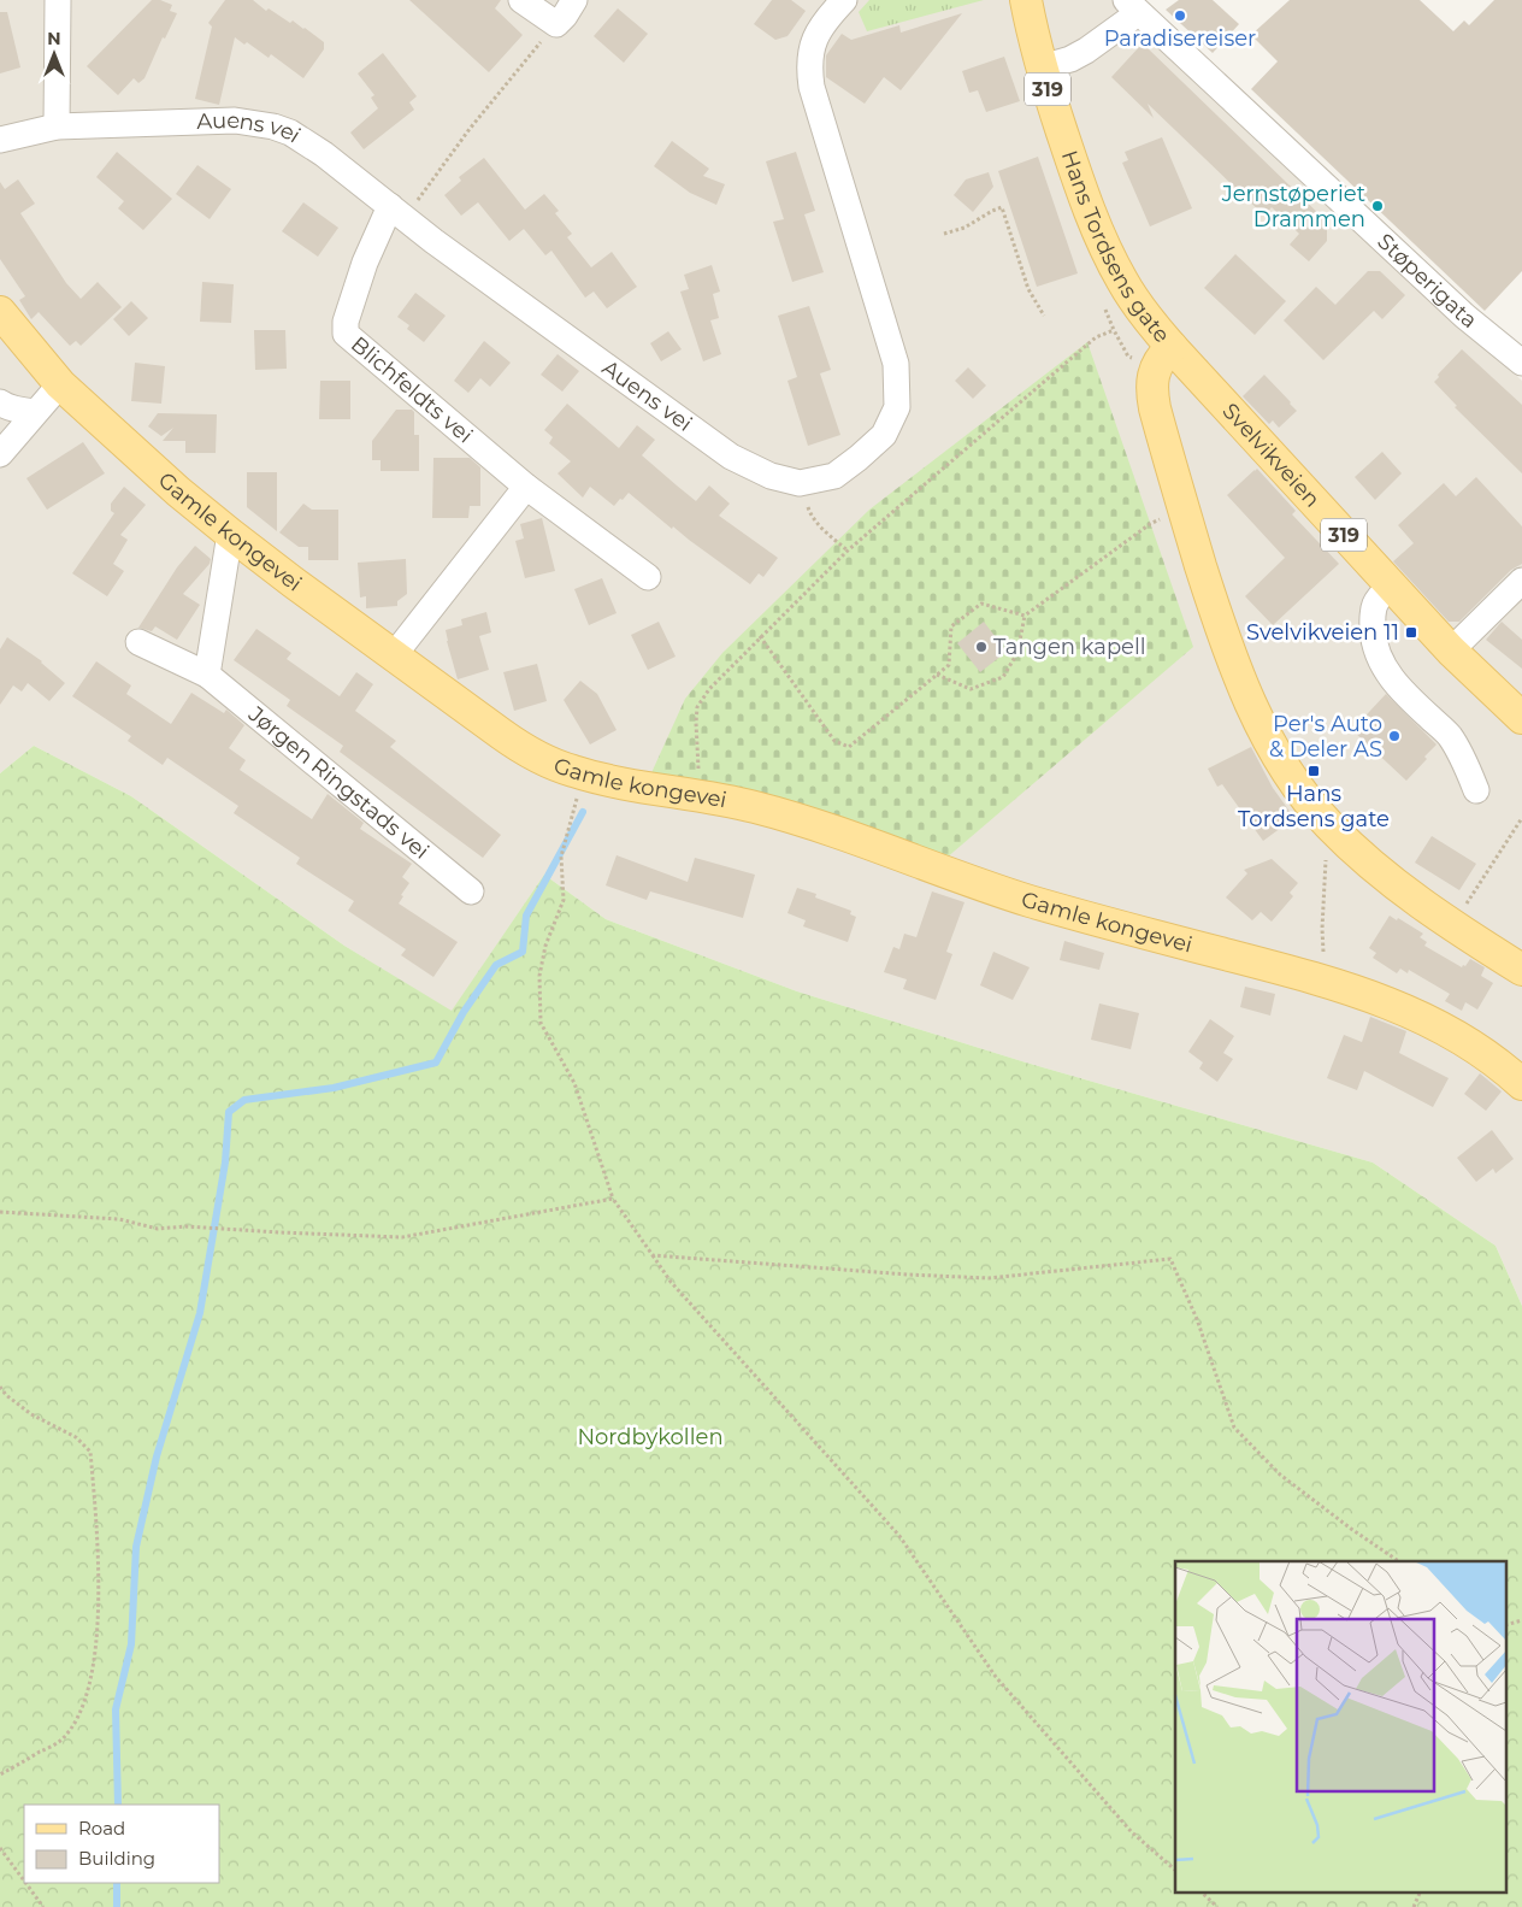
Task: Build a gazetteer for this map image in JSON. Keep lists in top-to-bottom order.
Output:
{
  "streets": {
    "main road": [
      "319",
      "Hans Tordsens gate",
      "Svelvikveien",
      "Gamle kongevei"
    ],
    "street": [
      "Auens vei",
      "Støperigata",
      "Blichfeldts vei",
      "Jørgen Ringstads vei"
    ]
  },
  "crossings": [
    ["Auens vei", "Blichfeldts vei"],
    ["Hans Tordsens gate", "Svelvikveien"]
  ],
  "parks": ["Nordbykollen"],
  "places": {
    "other": [
      "Paradisereiser",
      "Jernstøperiet Drammen",
      "Tangen kapell",
      "Per's Auto & Deler AS"
    ],
    "transit": ["Svelvikveien 11", "Hans Tordsens gate"]
  },
  "legend": ["Road", "Building"],
  "north": "top"
}
